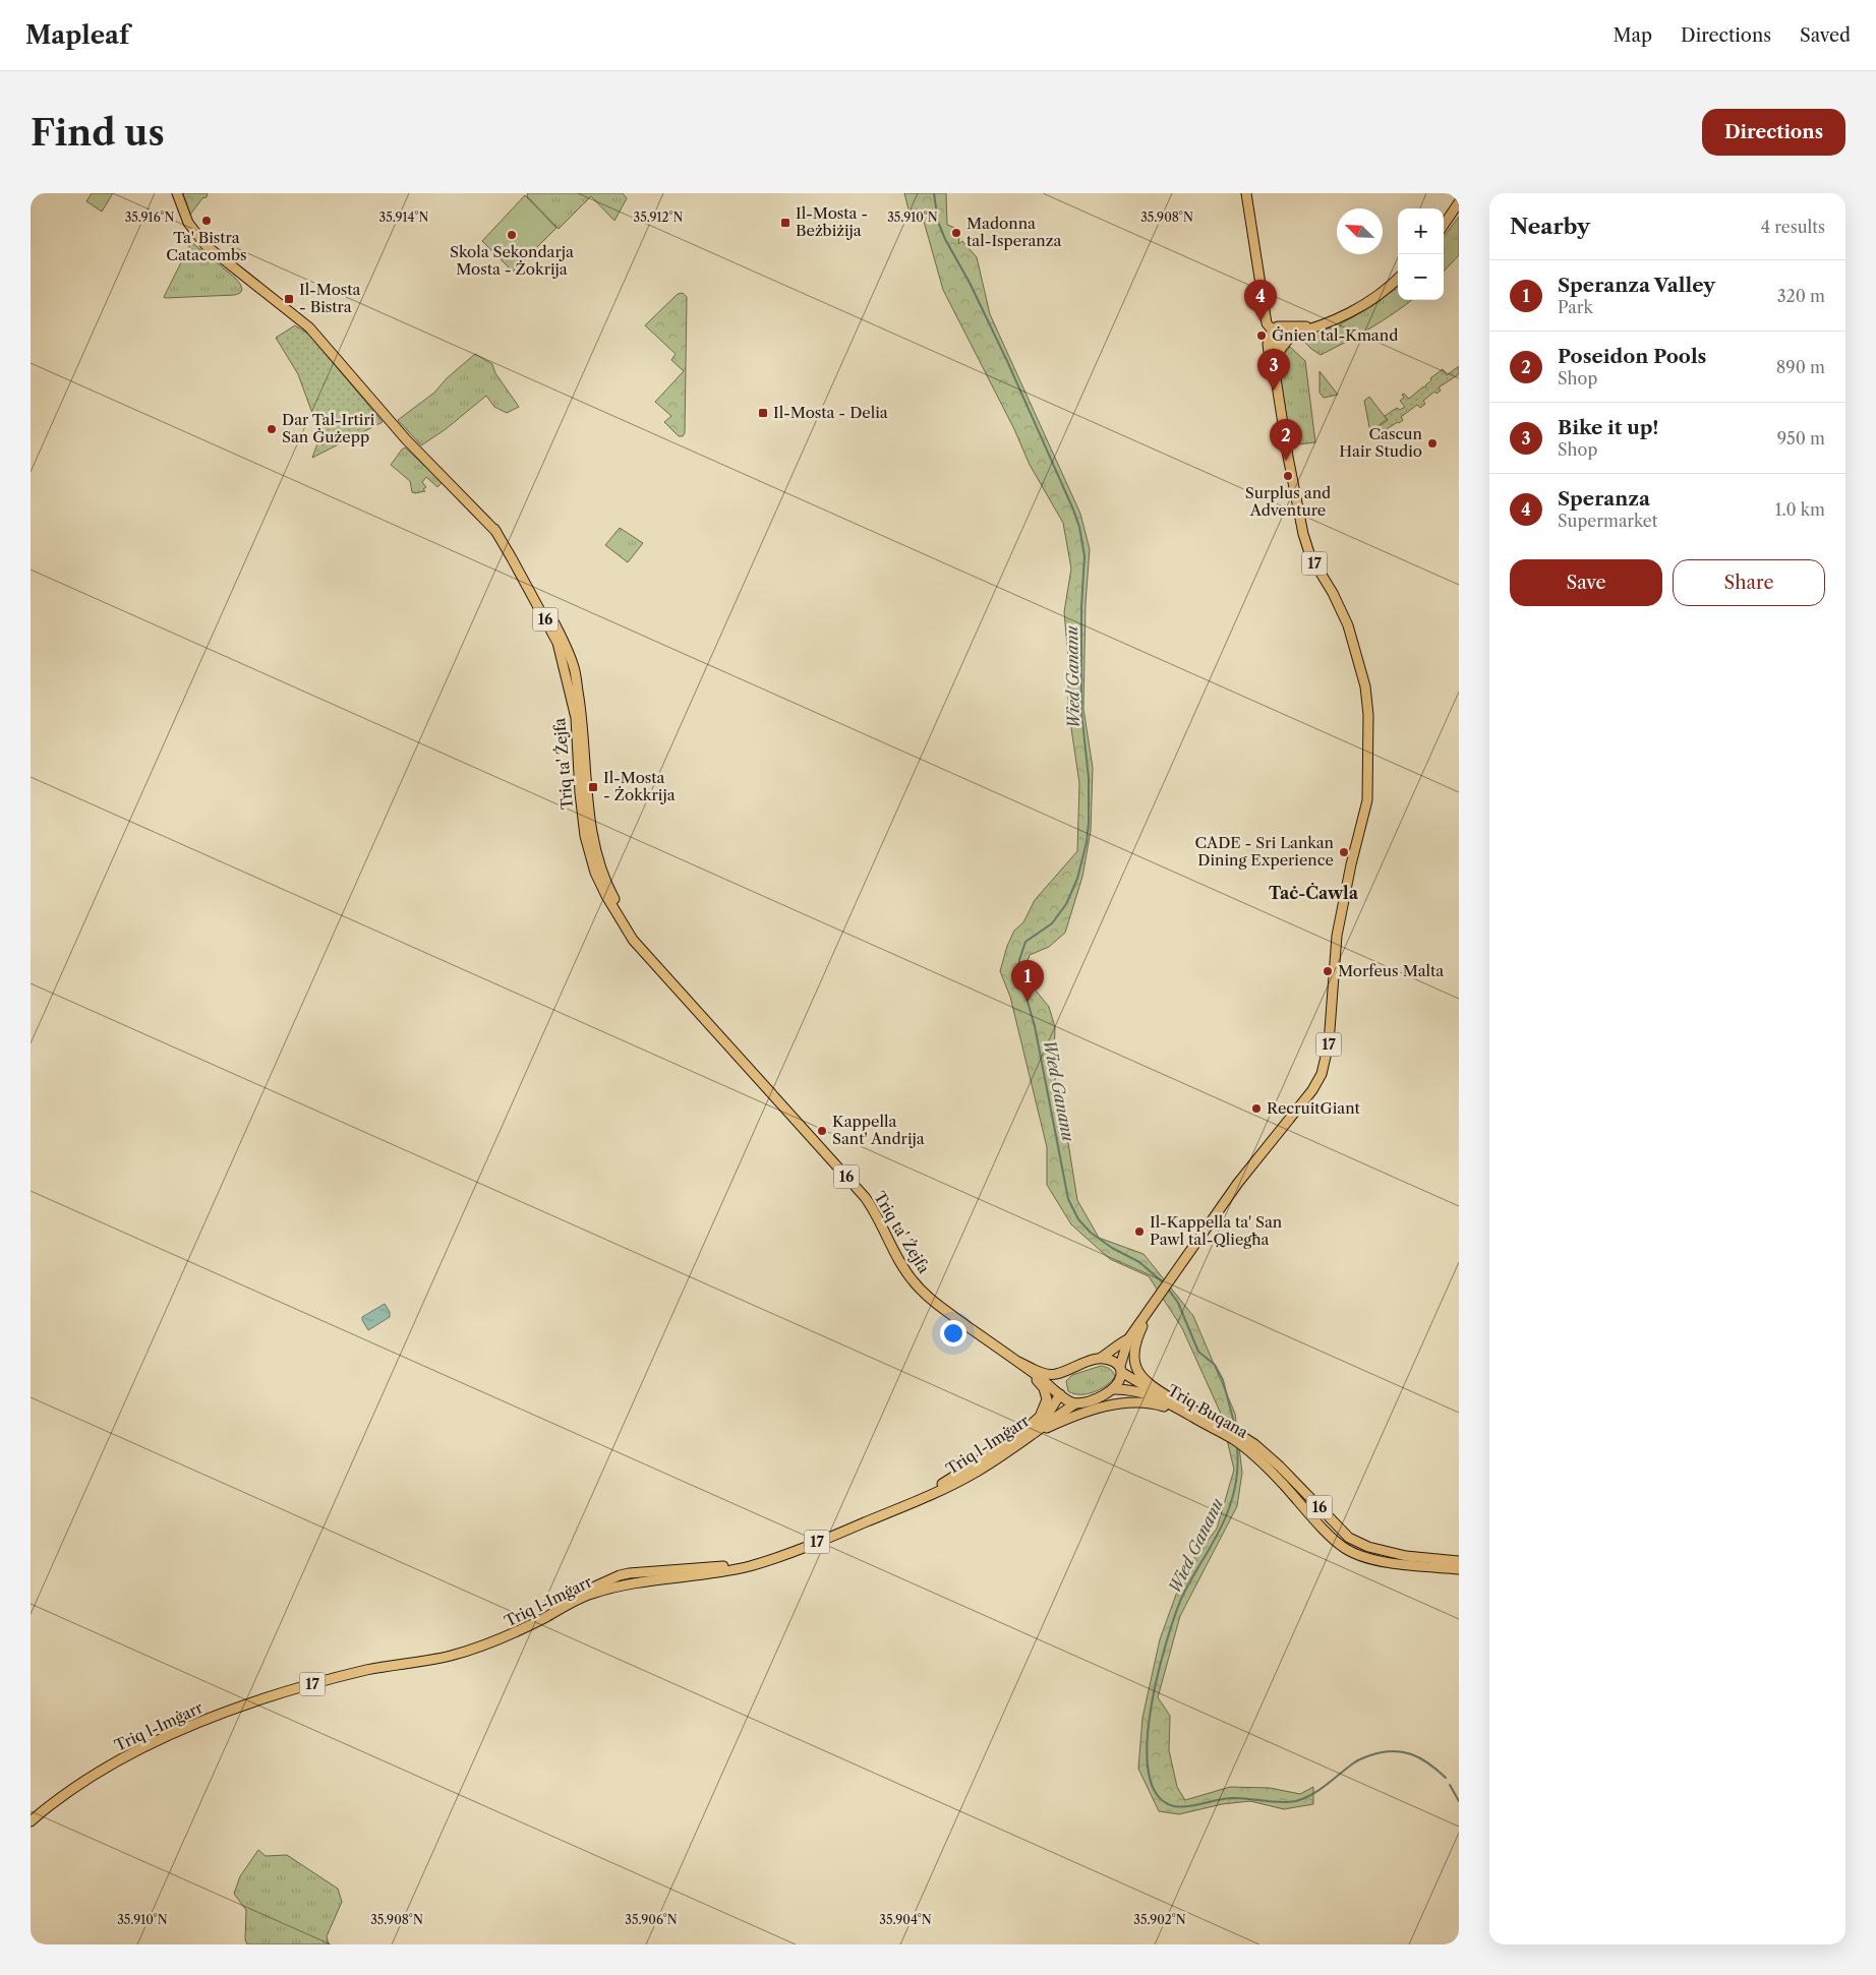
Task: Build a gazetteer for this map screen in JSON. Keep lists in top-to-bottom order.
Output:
{
  "streets": {
    "main road": [
      "17",
      "16",
      "Triq ta' Żejfa",
      "Triq Buqana",
      "Triq l-Imġarr"
    ]
  },
  "crossings": [
    ["17", "16"],
    ["17", "Triq ta' Żejfa"],
    ["17", "Triq Buqana"],
    ["17", "Triq l-Imġarr"],
    ["16", "Triq ta' Żejfa"],
    ["16", "Triq Buqana"],
    ["16", "Triq l-Imġarr"],
    ["Triq ta' Żejfa", "Triq Buqana"],
    ["Triq ta' Żejfa", "Triq l-Imġarr"],
    ["Triq Buqana", "Triq l-Imġarr"]
  ],
  "districts": ["Taċ-Ċawla"],
  "water": ["Wied Gananu"],
  "places": {
    "other": [
      "Ta' Bistra Catacombs",
      "Madonna tal-Isperanza",
      "Skola Sekondarja Mosta - Żokrija",
      "Ġnien tal-Kmand",
      "Dar Tal-Irtiri San Ġużepp",
      "Cascun Hair Studio",
      "Surplus and Adventure",
      "CADE - Sri Lankan Dining Experience",
      "Morfeus Malta",
      "RecruitGiant",
      "Kappella Sant' Andrija",
      "Il-Kappella ta' San Pawl tal-Qliegħa"
    ],
    "transit": [
      "Il-Mosta - Beżbiżija",
      "Il-Mosta - Bistra",
      "Il-Mosta - Delia",
      "Il-Mosta - Żokkrija"
    ]
  },
  "north": "top left",
  "page": {
    "header": "Mapleaf",
    "nav": ["Map", "Directions", "Saved"],
    "buttons": [
      "Directions",
      ["Save", "Share"]
    ],
    "title": "Find us",
    "heading": ["Nearby", "4 results"],
    "map_buttons": ["+", "−"],
    "list": [
      {
        "mark": "1",
        "name": "Speranza Valley",
        "note": "Park",
        "value": "320 m"
      },
      {
        "mark": "2",
        "name": "Poseidon Pools",
        "note": "Shop",
        "value": "890 m"
      },
      {
        "mark": "3",
        "name": "Bike it up!",
        "note": "Shop",
        "value": "950 m"
      },
      {
        "mark": "4",
        "name": "Speranza",
        "note": "Supermarket",
        "value": "1.0 km"
      }
    ],
    "pins": [
      "4",
      "3",
      "2",
      "1"
    ]
  },
  "coordinates": [
    "35.916°N",
    "35.914°N",
    "35.912°N",
    "35.910°N",
    "35.908°N",
    "35.906°N",
    "35.904°N",
    "35.902°N"
  ]
}
